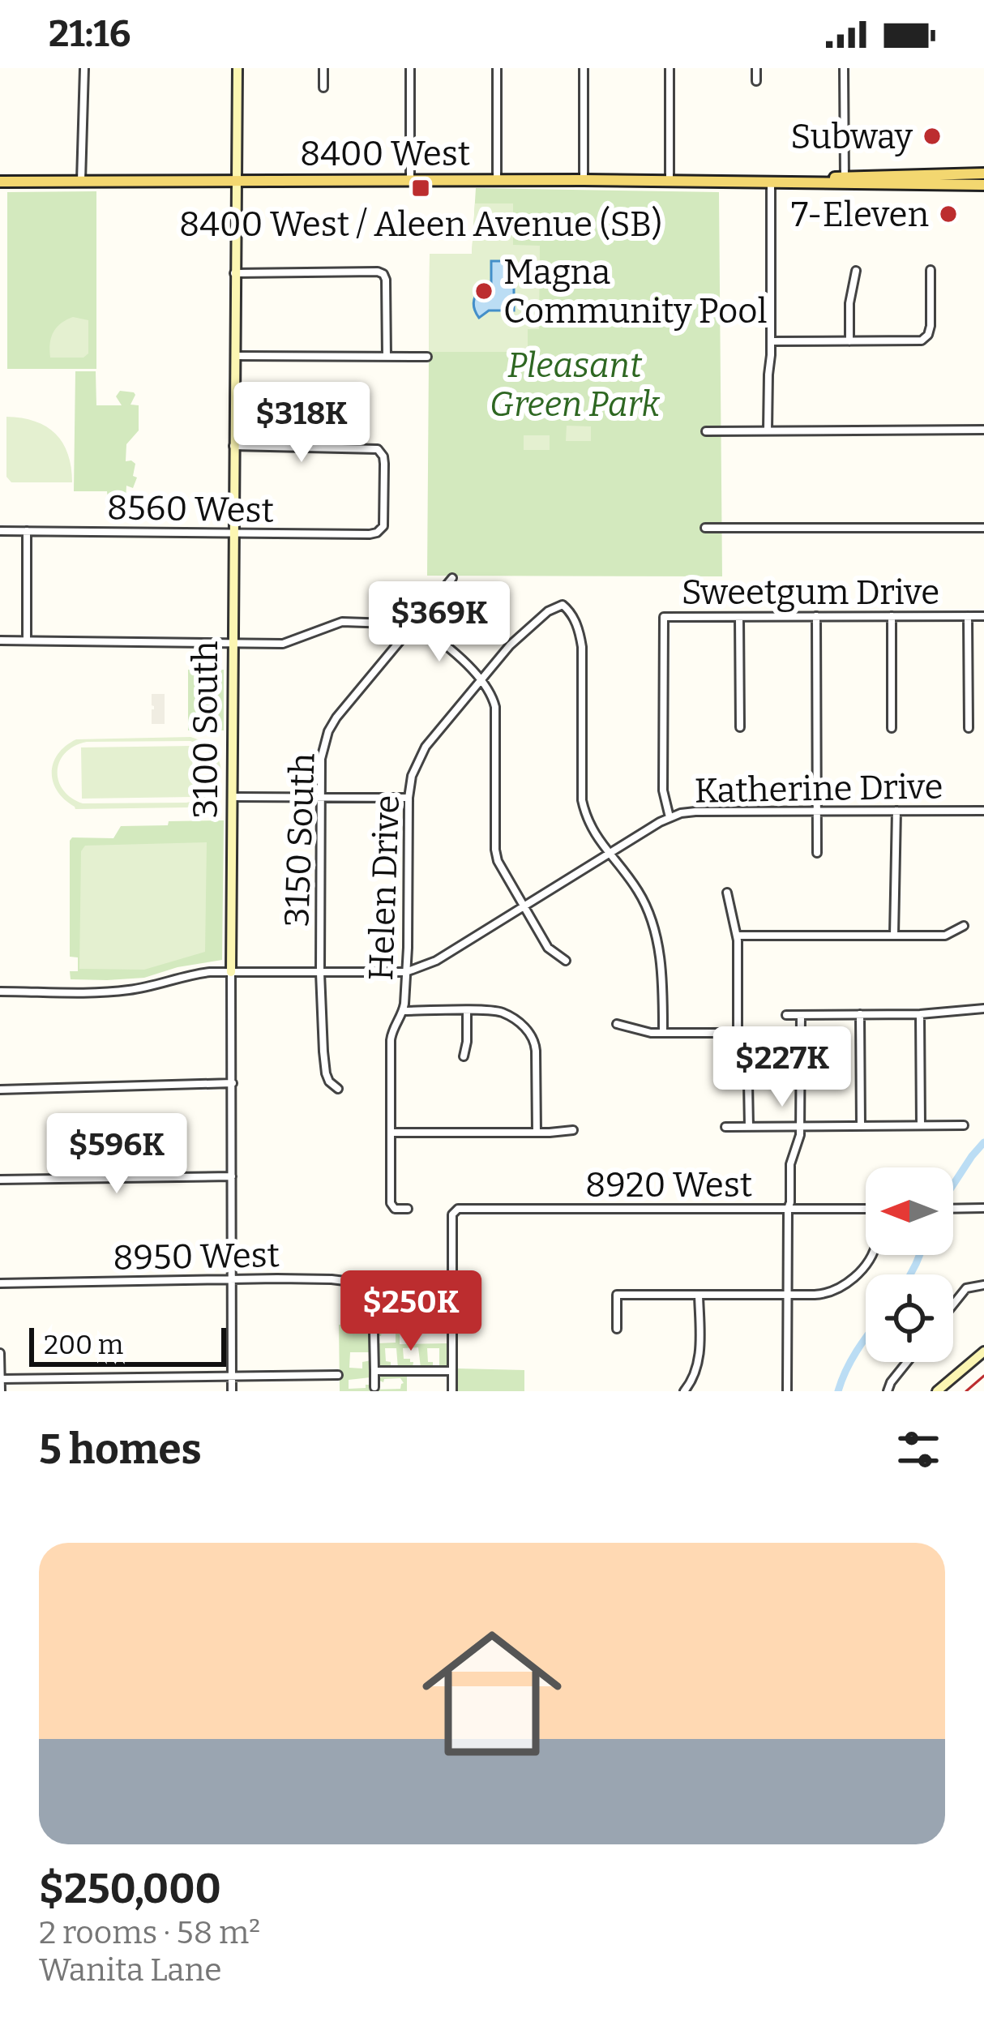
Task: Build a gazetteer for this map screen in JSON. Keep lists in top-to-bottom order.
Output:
{
  "streets": {
    "main road": ["8400 West"],
    "street": [
      "8560 West",
      "Sweetgum Drive",
      "3100 South",
      "Katherine Drive",
      "3150 South",
      "Helen Drive",
      "8920 West",
      "8950 West"
    ]
  },
  "crossings": [
    ["8400 West", "3100 South"],
    ["8560 West", "3100 South"],
    ["Sweetgum Drive", "Katherine Drive"],
    ["3100 South", "8950 West"],
    ["Katherine Drive", "Helen Drive"],
    ["8920 West", "8950 West"]
  ],
  "parks": ["Pleasant Green Park"],
  "places": {
    "other": ["Subway", "7-Eleven", "Magna Community Pool"],
    "transit": ["8400 West / Aleen Avenue (SB)"]
  },
  "scale_bar": "200 m",
  "north": "left",
  "page": {
    "status": "21:16",
    "price": [
      "$318K",
      "$369K",
      "$227K",
      "$596K",
      "$250K"
    ],
    "scale": "200 m",
    "heading": "5 homes",
    "list": [
      {
        "name": "$250,000",
        "note": "2 rooms · 58 m² · Wanita Lane"
      }
    ]
  }
}
